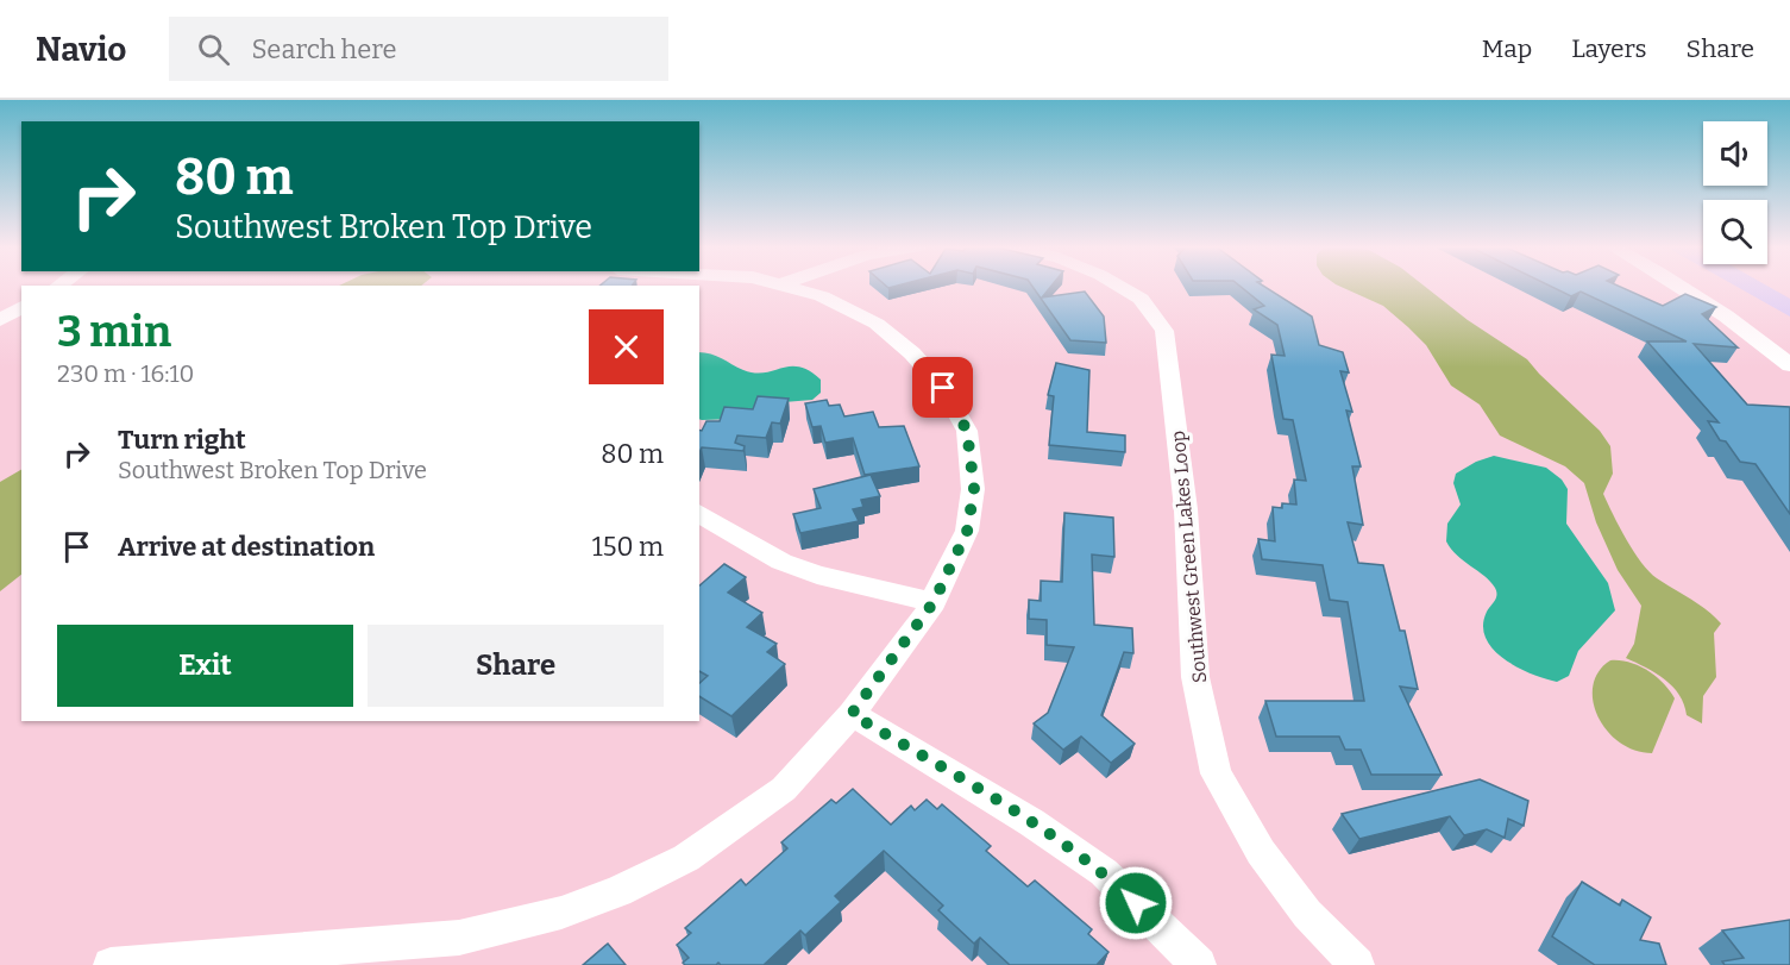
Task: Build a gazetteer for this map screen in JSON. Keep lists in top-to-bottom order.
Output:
{
  "streets": {
    "street": ["Southwest Green Lakes Loop"]
  },
  "page": {
    "header": "Navio",
    "search": "Search here",
    "nav": ["Map", "Layers", "Share"],
    "turn": ["80 m", "Southwest Broken Top Drive"],
    "heading": ["3 min", "230 m · 16:10"],
    "list": [
      {
        "name": "Turn right",
        "note": "Southwest Broken Top Drive",
        "value": "80 m"
      },
      {
        "name": "Arrive at destination",
        "value": "150 m"
      }
    ],
    "buttons": ["Exit", "Share"]
  }
}
